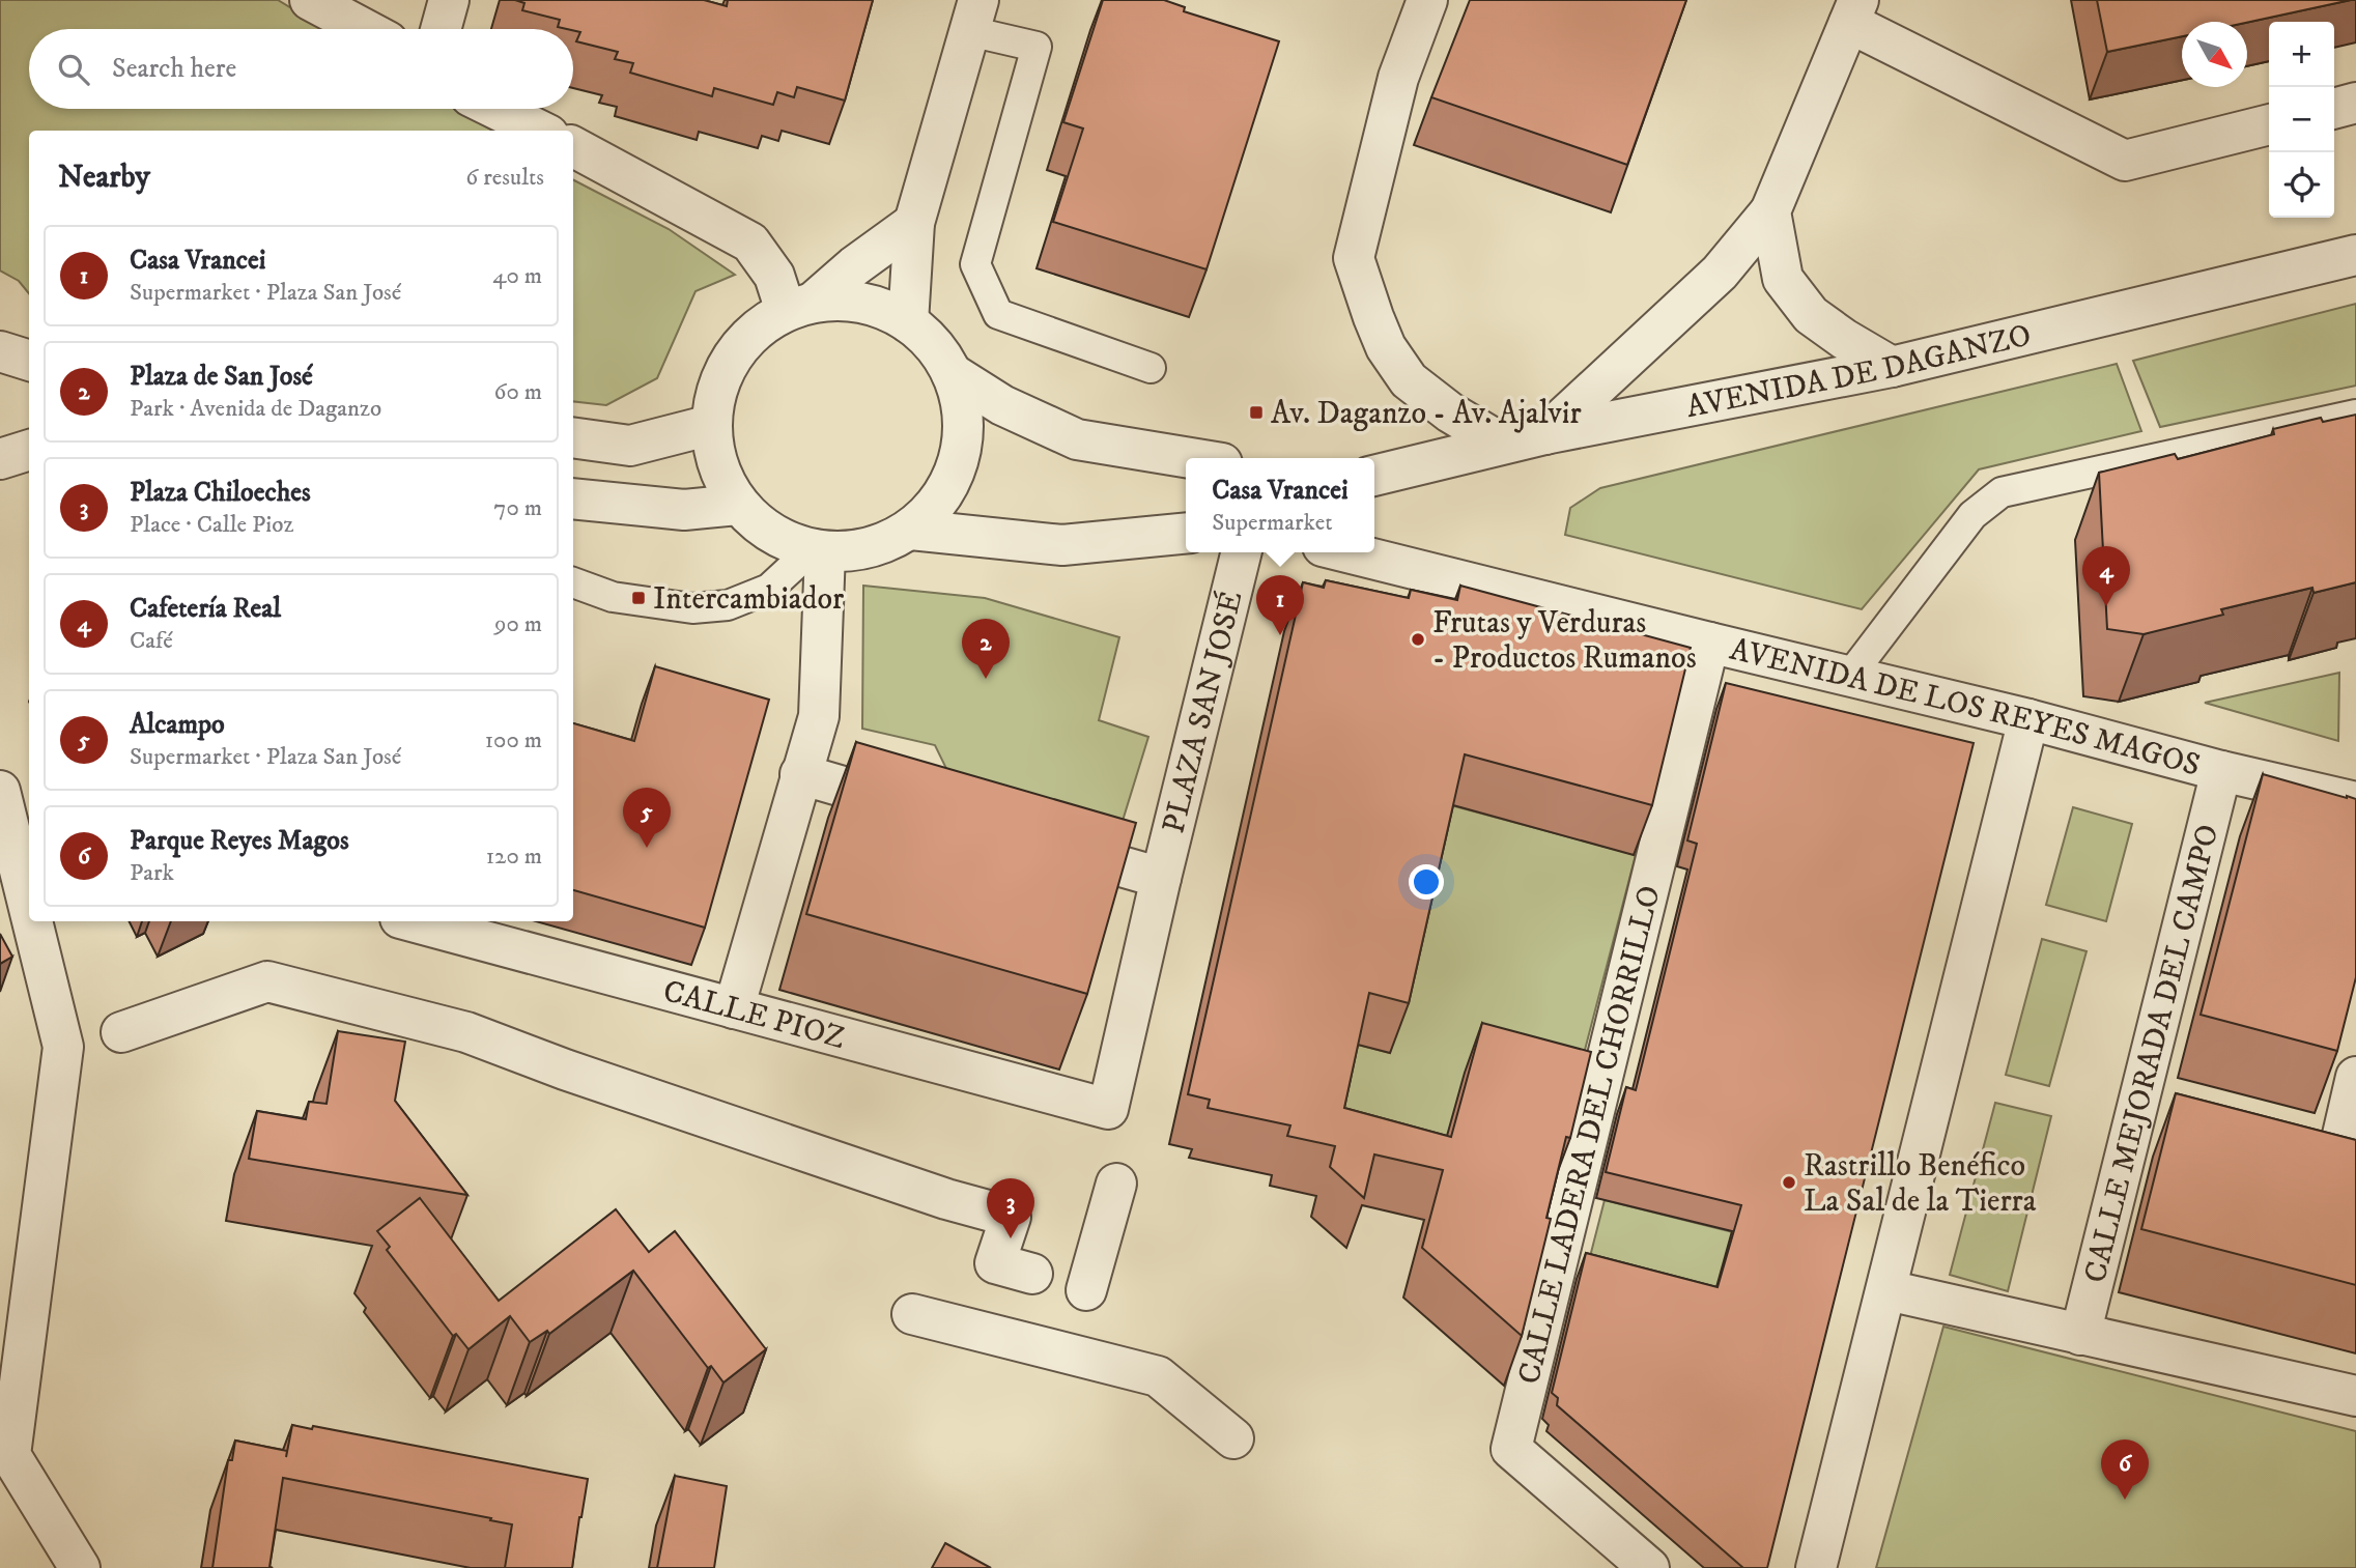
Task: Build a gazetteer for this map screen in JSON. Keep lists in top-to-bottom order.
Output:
{
  "streets": {
    "street": [
      "AVENIDA DE DAGANZO",
      "AVENIDA DE LOS REYES MAGOS",
      "PLAZA SAN JOSÉ",
      "CALLE PIOZ",
      "CALLE MEJORADA DEL CAMPO",
      "CALLE LADERA DEL CHORRILLO"
    ]
  },
  "crossings": [
    ["AVENIDA DE LOS REYES MAGOS", "CALLE MEJORADA DEL CAMPO"],
    ["AVENIDA DE LOS REYES MAGOS", "CALLE LADERA DEL CHORRILLO"],
    ["PLAZA SAN JOSÉ", "CALLE PIOZ"]
  ],
  "places": {
    "transit": ["Av. Daganzo - Av. Ajalvir", "Intercambiador"],
    "other": ["Frutas y Verduras - Productos Rumanos", "Rastrillo Benéfico La Sal de la Tierra"]
  },
  "north": "bottom right",
  "page": {
    "map_buttons": ["+", "−"],
    "search": "Search here",
    "heading": ["Nearby", "6 results"],
    "list": [
      {
        "mark": "1",
        "name": "Casa Vrancei",
        "note": "Supermarket · Plaza San José",
        "value": "40 m"
      },
      {
        "mark": "2",
        "name": "Plaza de San José",
        "note": "Park · Avenida de Daganzo",
        "value": "60 m"
      },
      {
        "mark": "3",
        "name": "Plaza Chiloeches",
        "note": "Place · Calle Pioz",
        "value": "70 m"
      },
      {
        "mark": "4",
        "name": "Cafetería Real",
        "note": "Café",
        "value": "90 m"
      },
      {
        "mark": "5",
        "name": "Alcampo",
        "note": "Supermarket · Plaza San José",
        "value": "100 m"
      },
      {
        "mark": "6",
        "name": "Parque Reyes Magos",
        "note": "Park",
        "value": "120 m"
      }
    ],
    "popup": ["Casa Vrancei", "Supermarket"],
    "pins": [
      "4",
      "1",
      "2",
      "5",
      "3",
      "6"
    ]
  }
}
